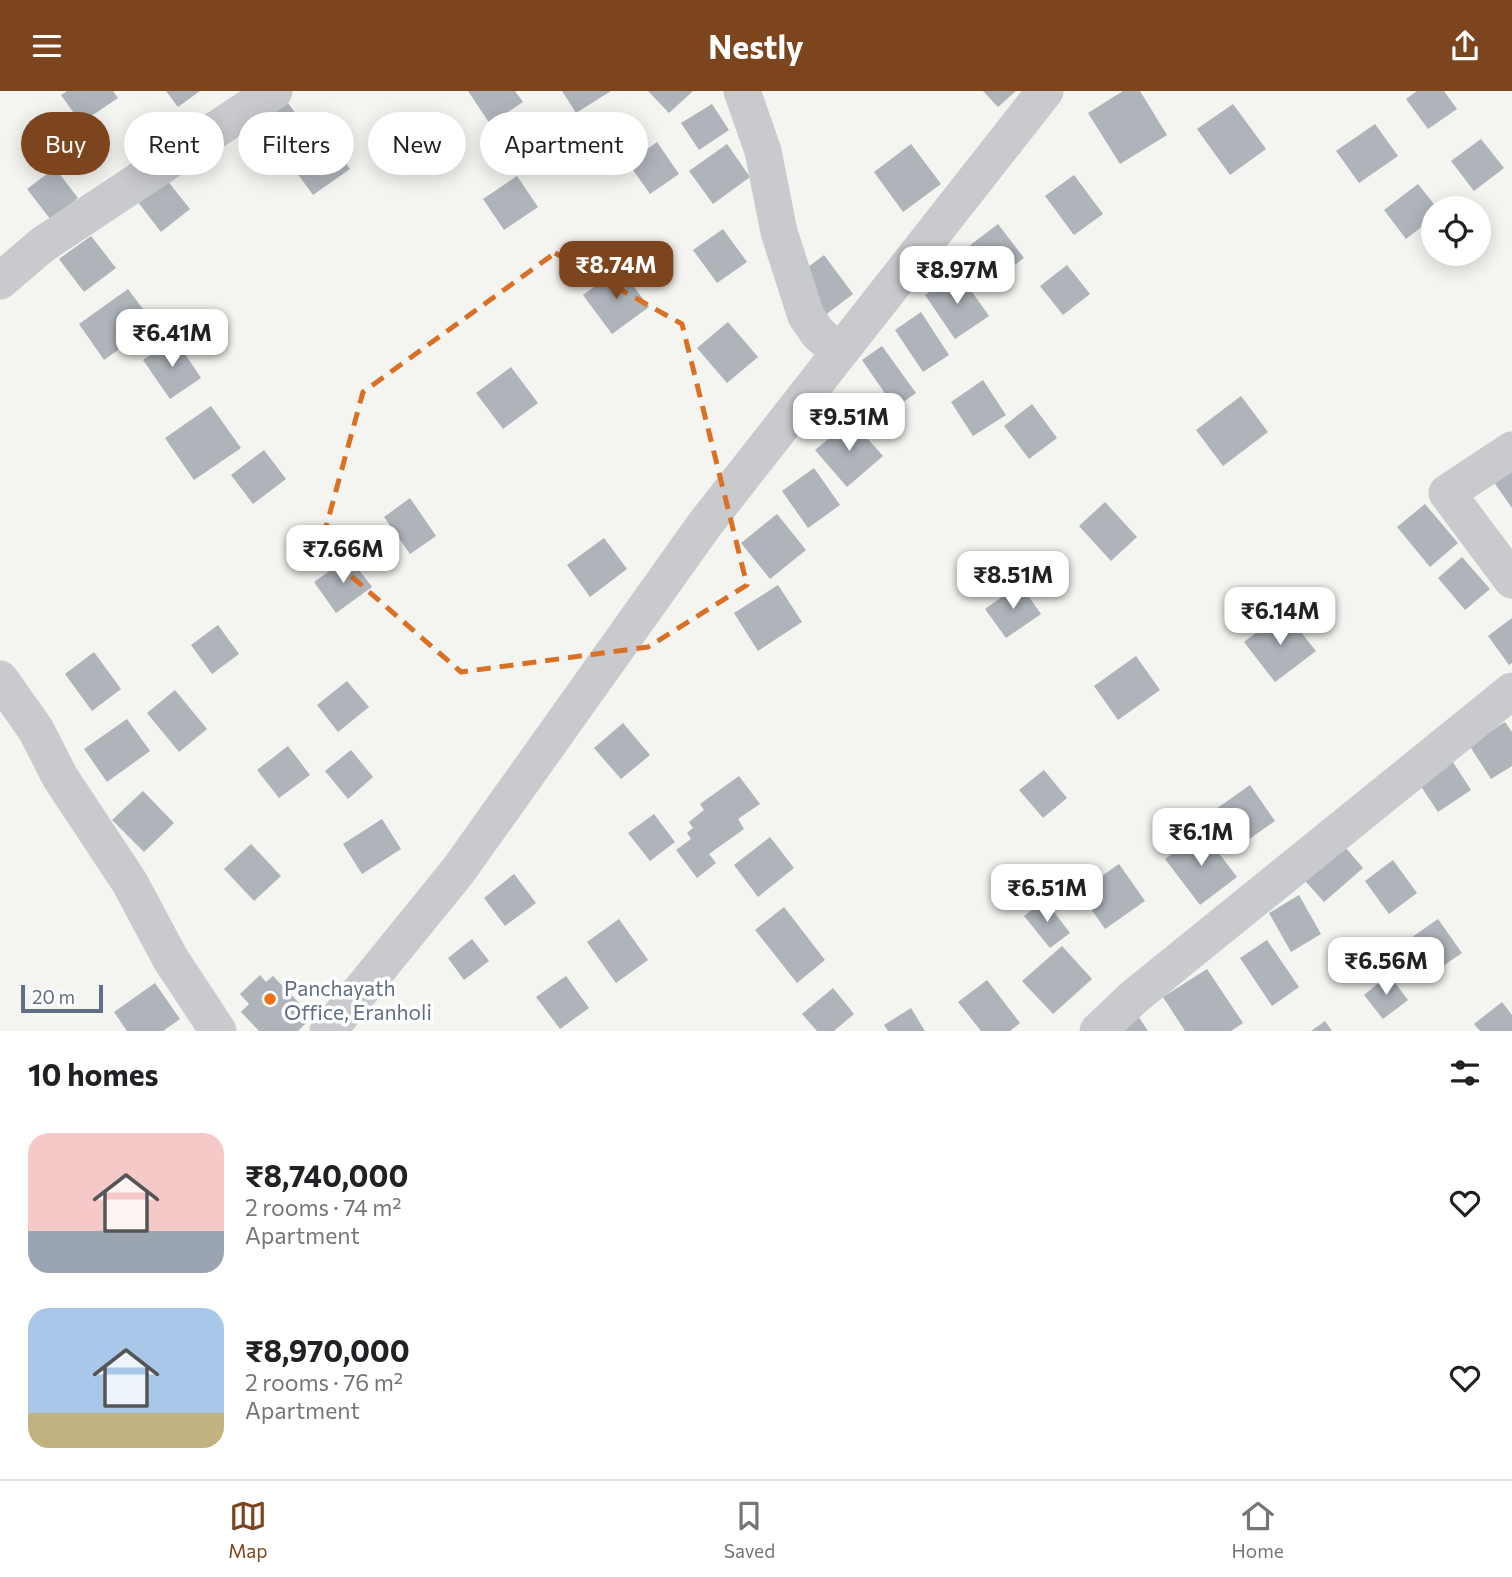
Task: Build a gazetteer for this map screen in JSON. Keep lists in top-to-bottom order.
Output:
{
  "places": ["Panchayath Office, Eranholi"],
  "scale_bar": "20 m",
  "page": {
    "header": "Nestly",
    "chip": [
      "Buy",
      "Rent",
      "Filters",
      "New",
      "Apartment"
    ],
    "price": [
      "₹8.74M",
      "₹8.97M",
      "₹6.41M",
      "₹9.51M",
      "₹7.66M",
      "₹8.51M",
      "₹6.14M",
      "₹6.1M",
      "₹6.51M",
      "₹6.56M"
    ],
    "scale": "20 m",
    "heading": "10 homes",
    "list": [
      {
        "name": "₹8,740,000",
        "note": "2 rooms · 74 m² · Apartment"
      },
      {
        "name": "₹8,970,000",
        "note": "2 rooms · 76 m² · Apartment"
      }
    ],
    "tabs": ["Map", "Saved", "Home"]
  }
}
